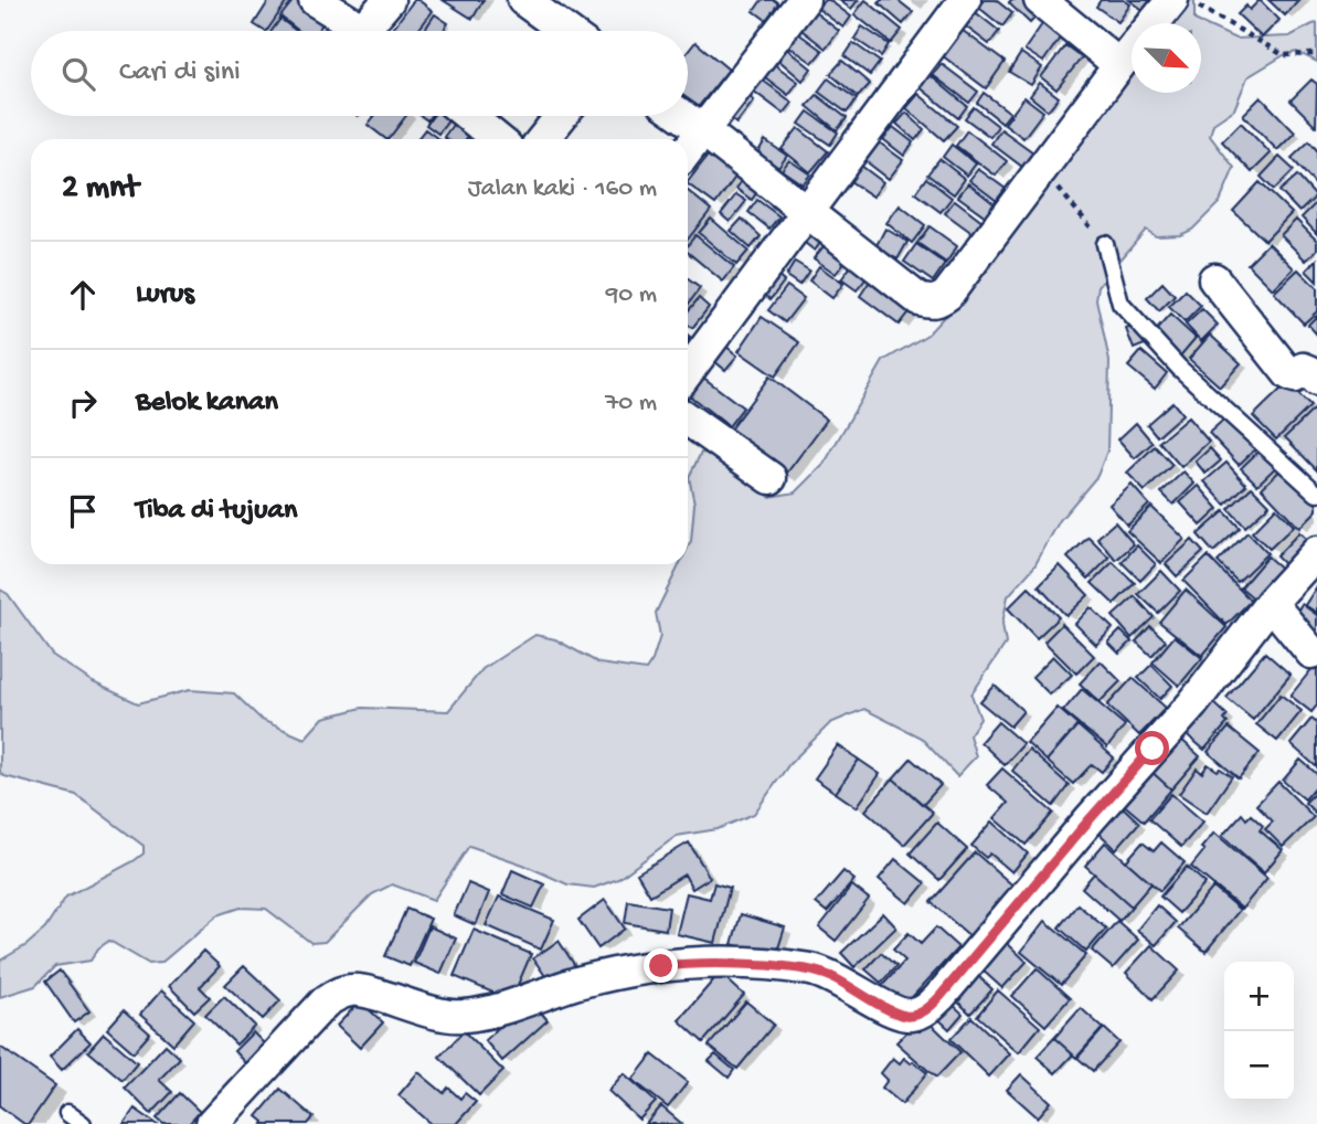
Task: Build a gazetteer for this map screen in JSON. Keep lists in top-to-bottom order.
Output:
{
  "north": "bottom right",
  "page": {
    "search": "Cari di sini",
    "heading": ["2 mnt", "Jalan kaki · 160 m"],
    "list": [
      ["Lurus", "90 m"],
      ["Belok kanan", "70 m"],
      "Tiba di tujuan"
    ],
    "map_buttons": ["+", "−"]
  }
}
